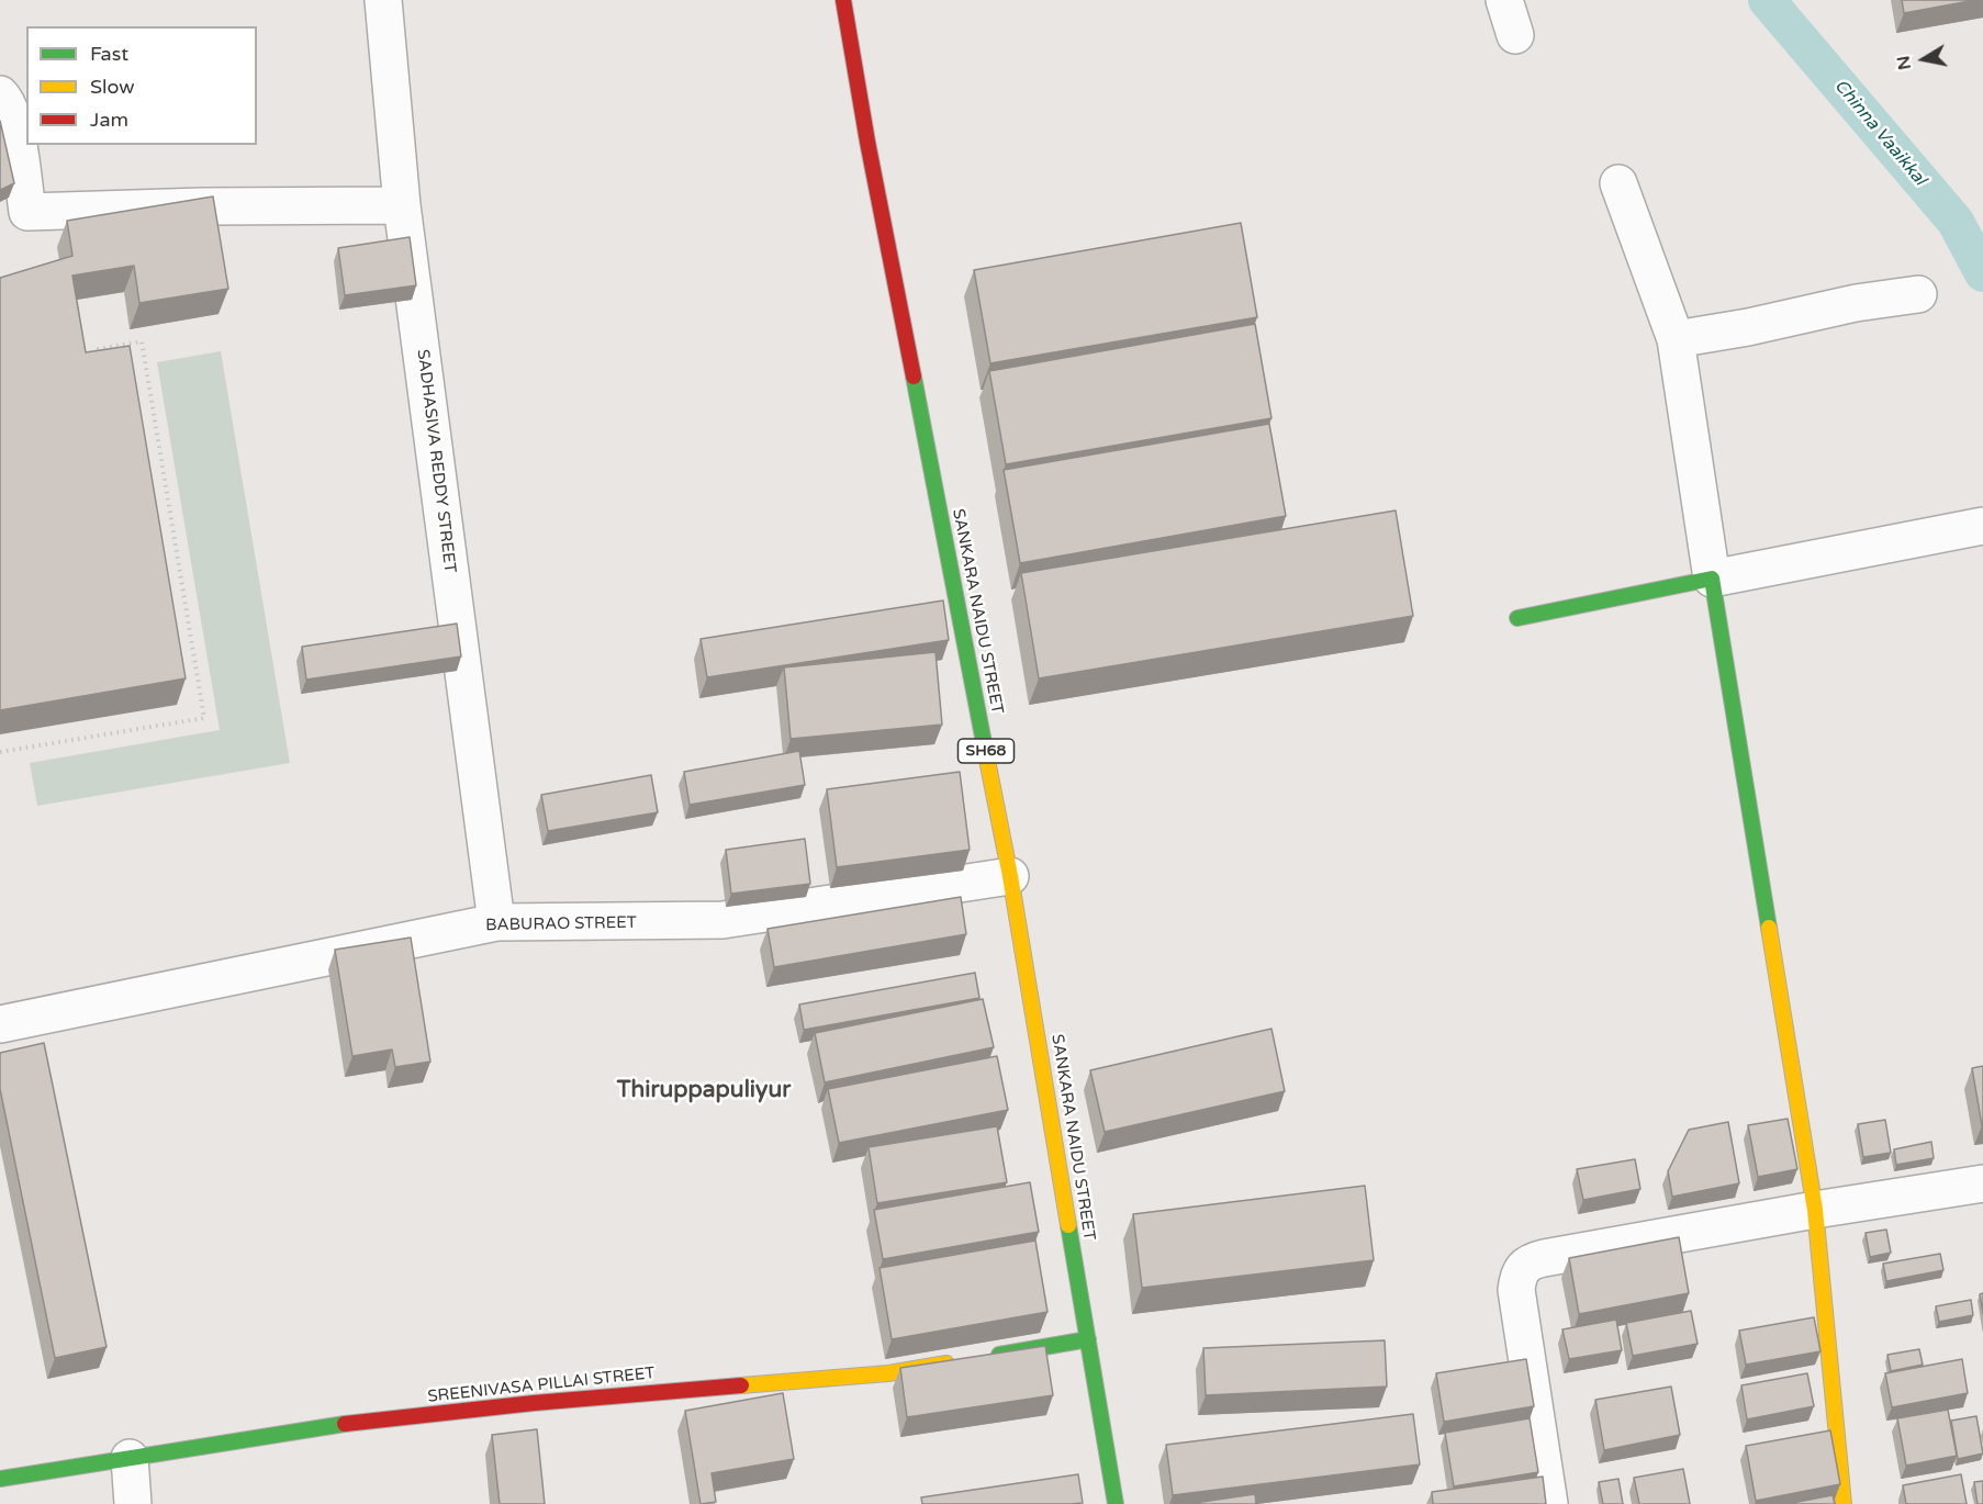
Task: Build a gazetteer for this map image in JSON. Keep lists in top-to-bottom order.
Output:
{
  "streets": {
    "street": [
      "SADHASIVA REDDY STREET",
      "SANKARA NAIDU STREET",
      "SH68",
      "BABURAO STREET",
      "SREENIVASA PILLAI STREET"
    ]
  },
  "crossings": [
    ["SADHASIVA REDDY STREET", "BABURAO STREET"],
    ["SANKARA NAIDU STREET", "BABURAO STREET"]
  ],
  "districts": ["Thiruppapuliyur"],
  "water": ["Chinna Vaaikkal"],
  "legend": ["Fast", "Slow", "Jam"],
  "north": "left"
}
